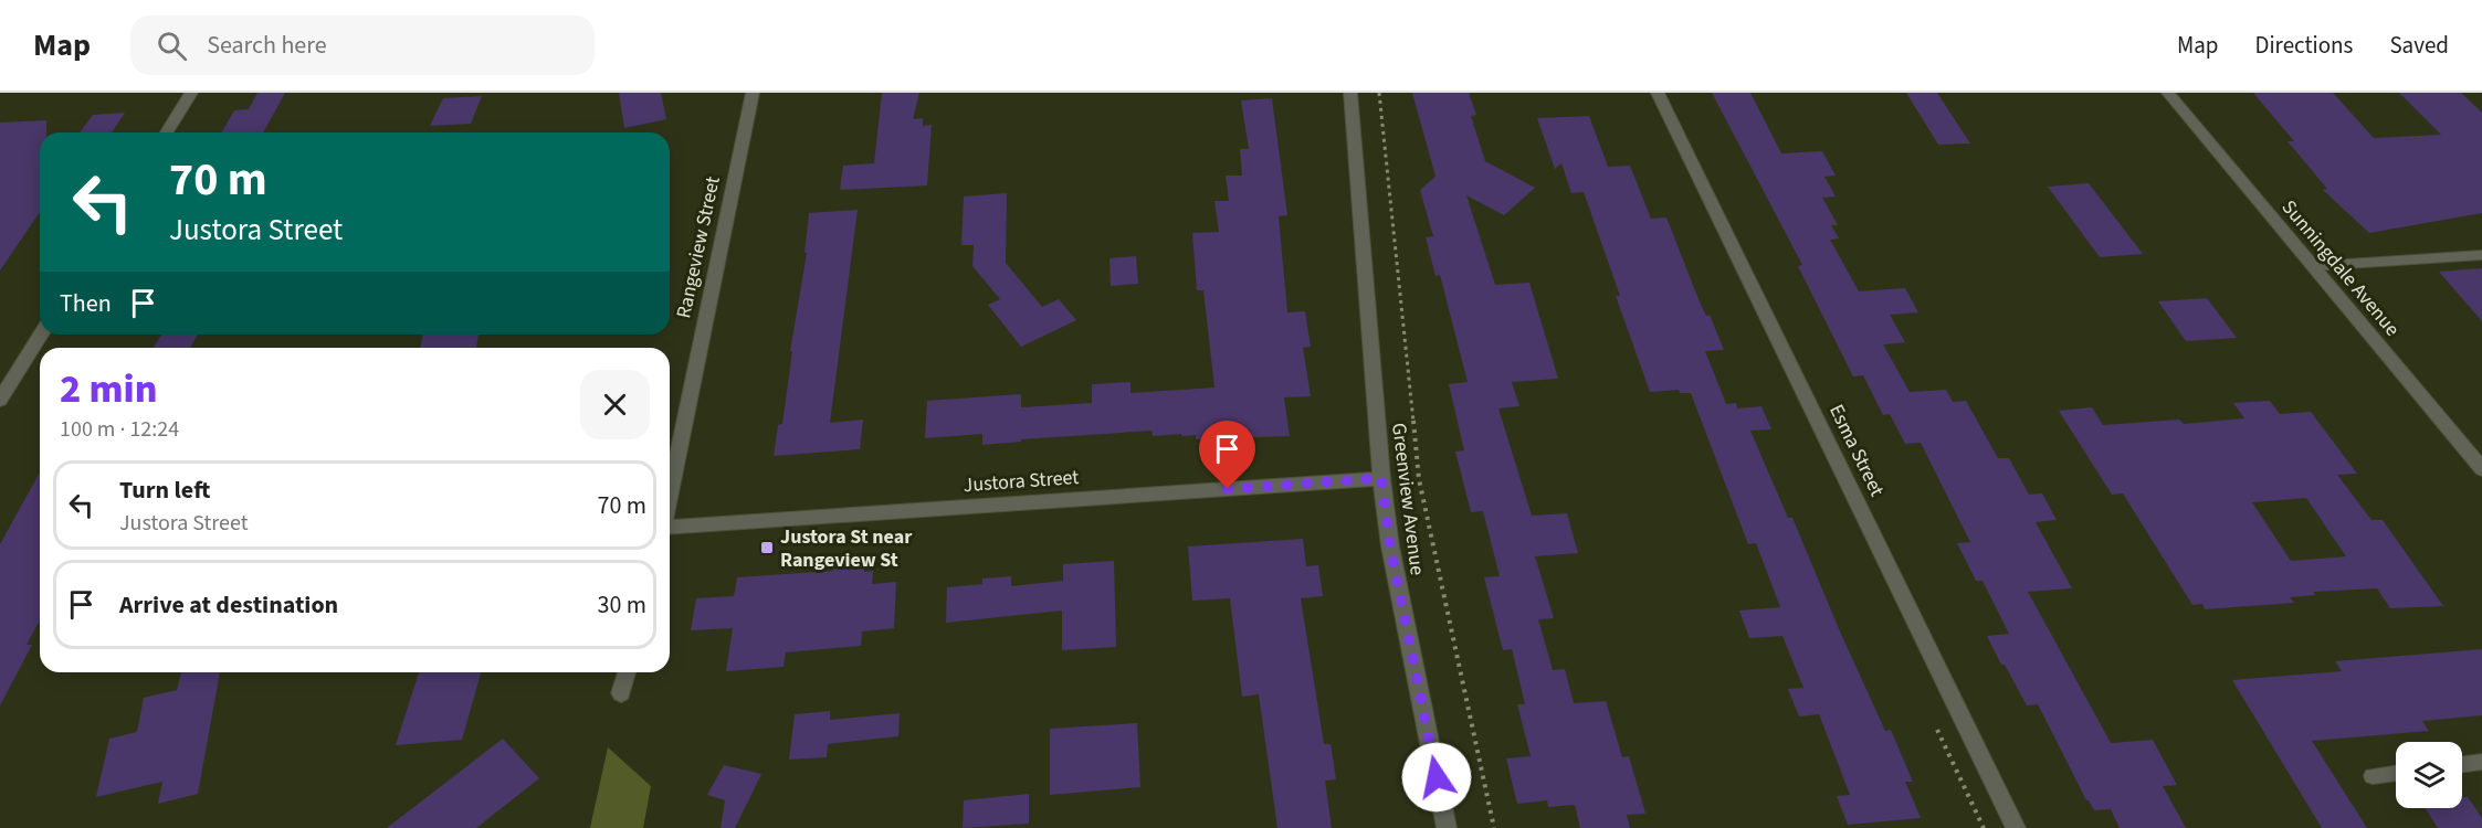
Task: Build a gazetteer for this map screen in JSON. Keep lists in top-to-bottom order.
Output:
{
  "streets": {
    "street": [
      "Rangeview Street",
      "Sunningdale Avenue",
      "Esma Street",
      "Justora Street",
      "Greenview Avenue"
    ]
  },
  "crossings": [
    ["Justora Street", "Greenview Avenue"]
  ],
  "places": {
    "transit": ["Justora St near Rangeview St"]
  },
  "page": {
    "header": "Map",
    "search": "Search here",
    "nav": ["Map", "Directions", "Saved"],
    "turn": ["70 m", "Justora Street"],
    "then": "Then",
    "heading": ["2 min", "100 m · 12:24"],
    "list": [
      {
        "name": "Turn left",
        "note": "Justora Street",
        "value": "70 m"
      },
      {
        "name": "Arrive at destination",
        "value": "30 m"
      }
    ]
  }
}
